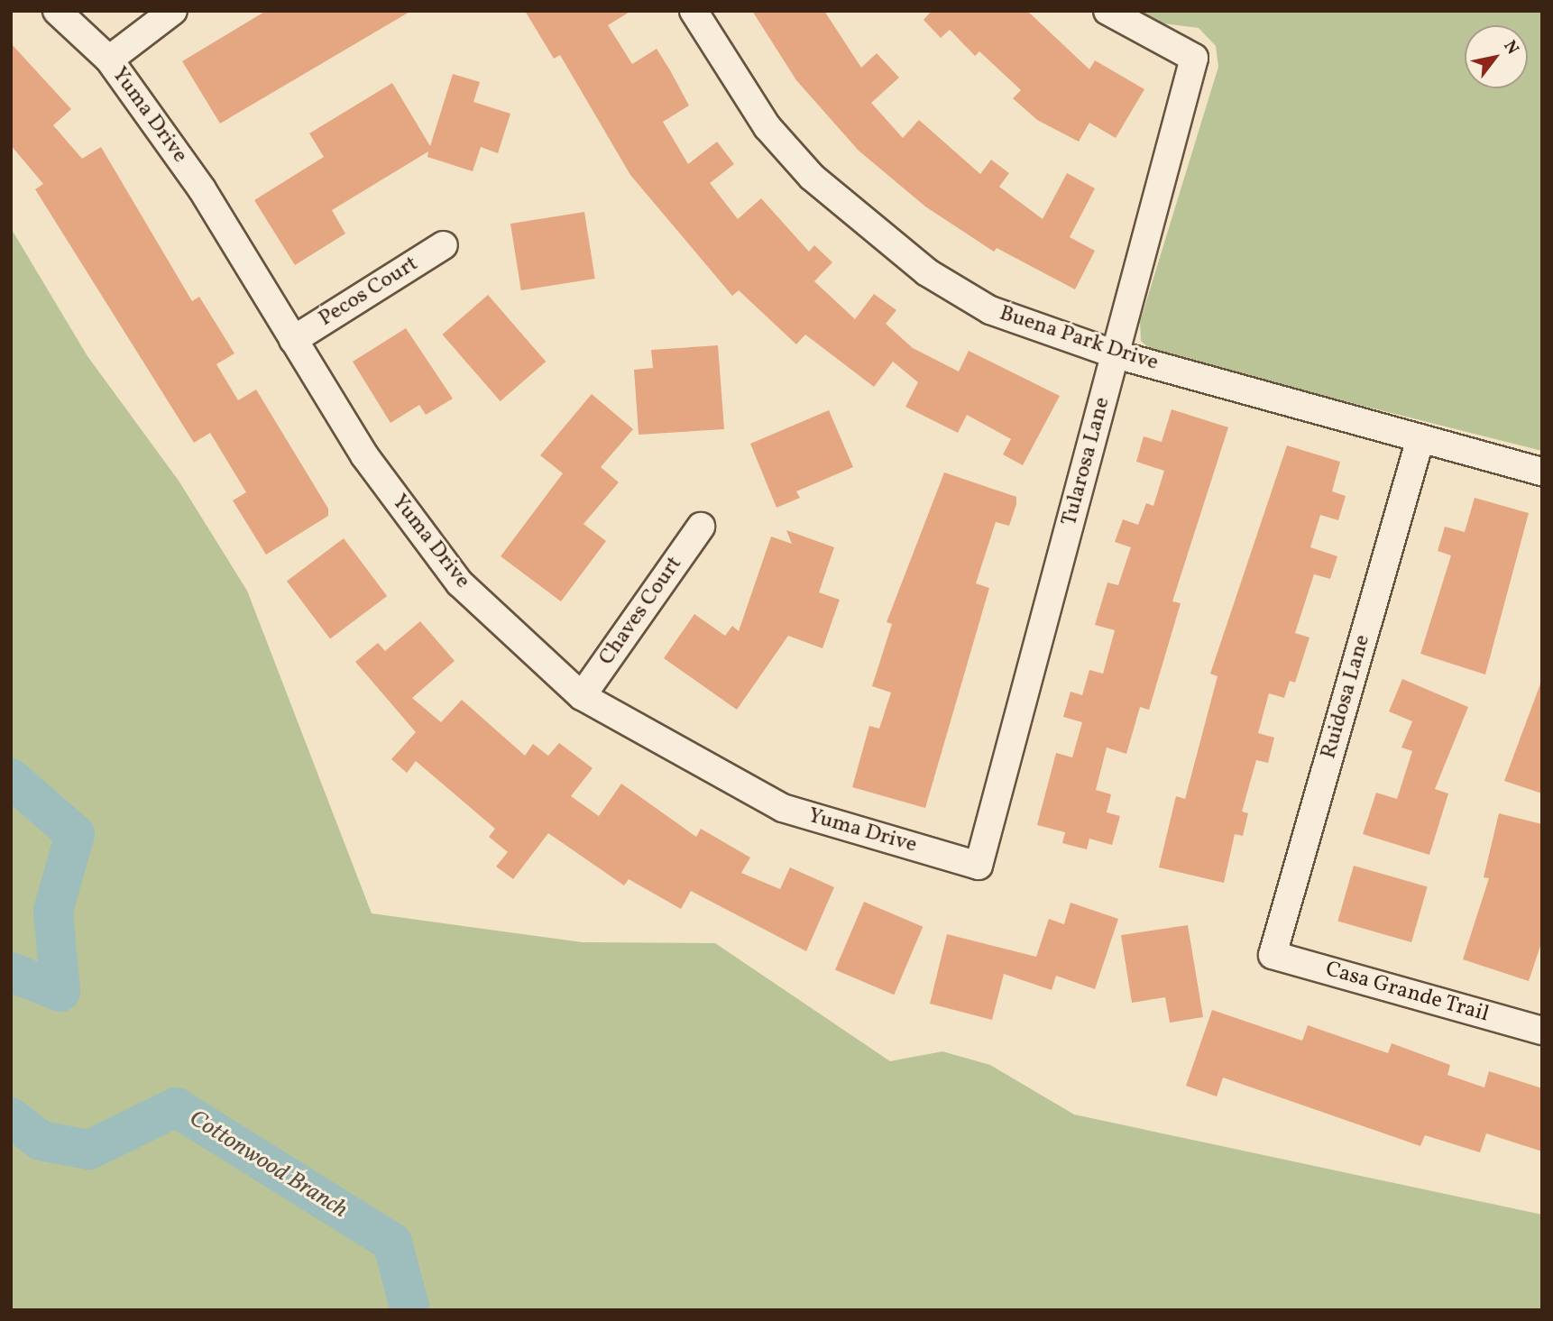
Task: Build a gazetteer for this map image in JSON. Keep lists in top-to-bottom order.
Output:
{
  "streets": {
    "street": [
      "Yuma Drive",
      "Pecos Court",
      "Buena Park Drive",
      "Tularosa Lane",
      "Chaves Court",
      "Ruidosa Lane",
      "Casa Grande Trail"
    ]
  },
  "crossings": [
    ["Yuma Drive", "Pecos Court"],
    ["Yuma Drive", "Tularosa Lane"],
    ["Yuma Drive", "Chaves Court"],
    ["Buena Park Drive", "Tularosa Lane"],
    ["Buena Park Drive", "Ruidosa Lane"],
    ["Ruidosa Lane", "Casa Grande Trail"]
  ],
  "water": ["Cottonwood Branch"],
  "north": "top right"
}
